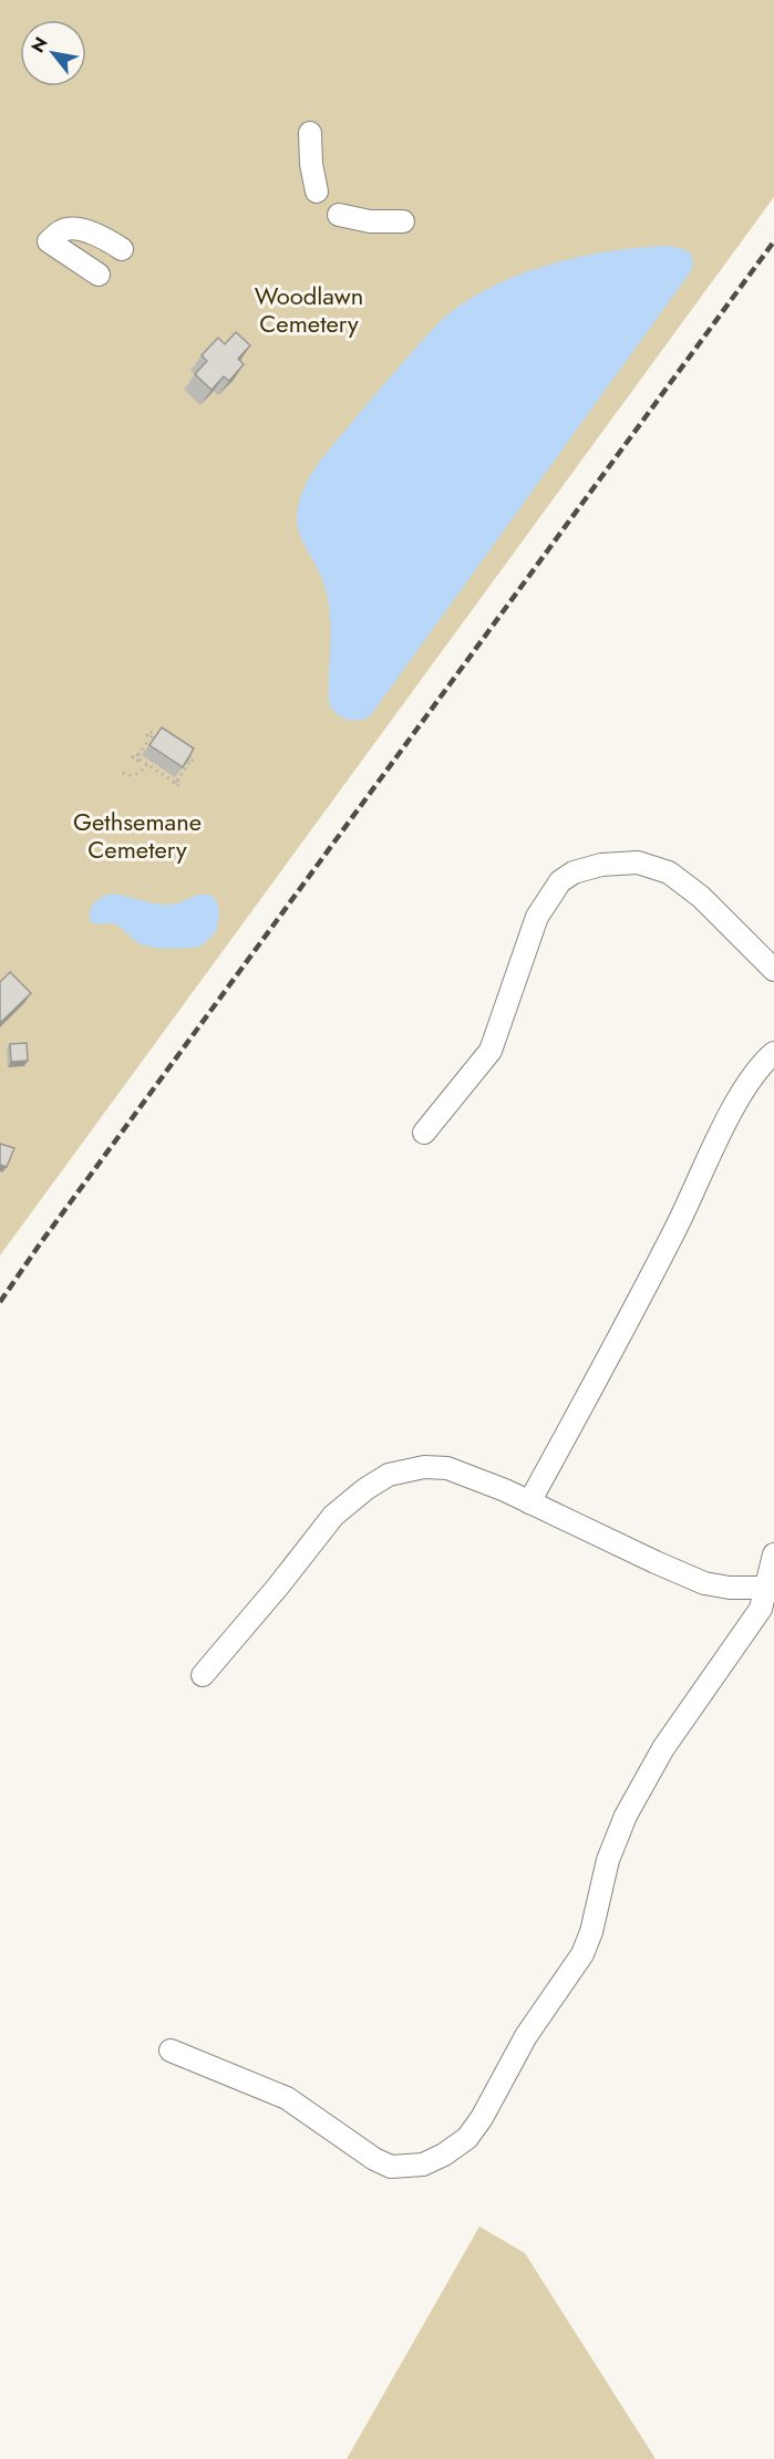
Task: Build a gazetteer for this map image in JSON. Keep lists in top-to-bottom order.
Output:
{
  "parks": ["Woodlawn Cemetery", "Gethsemane Cemetery"],
  "north": "top left"
}
